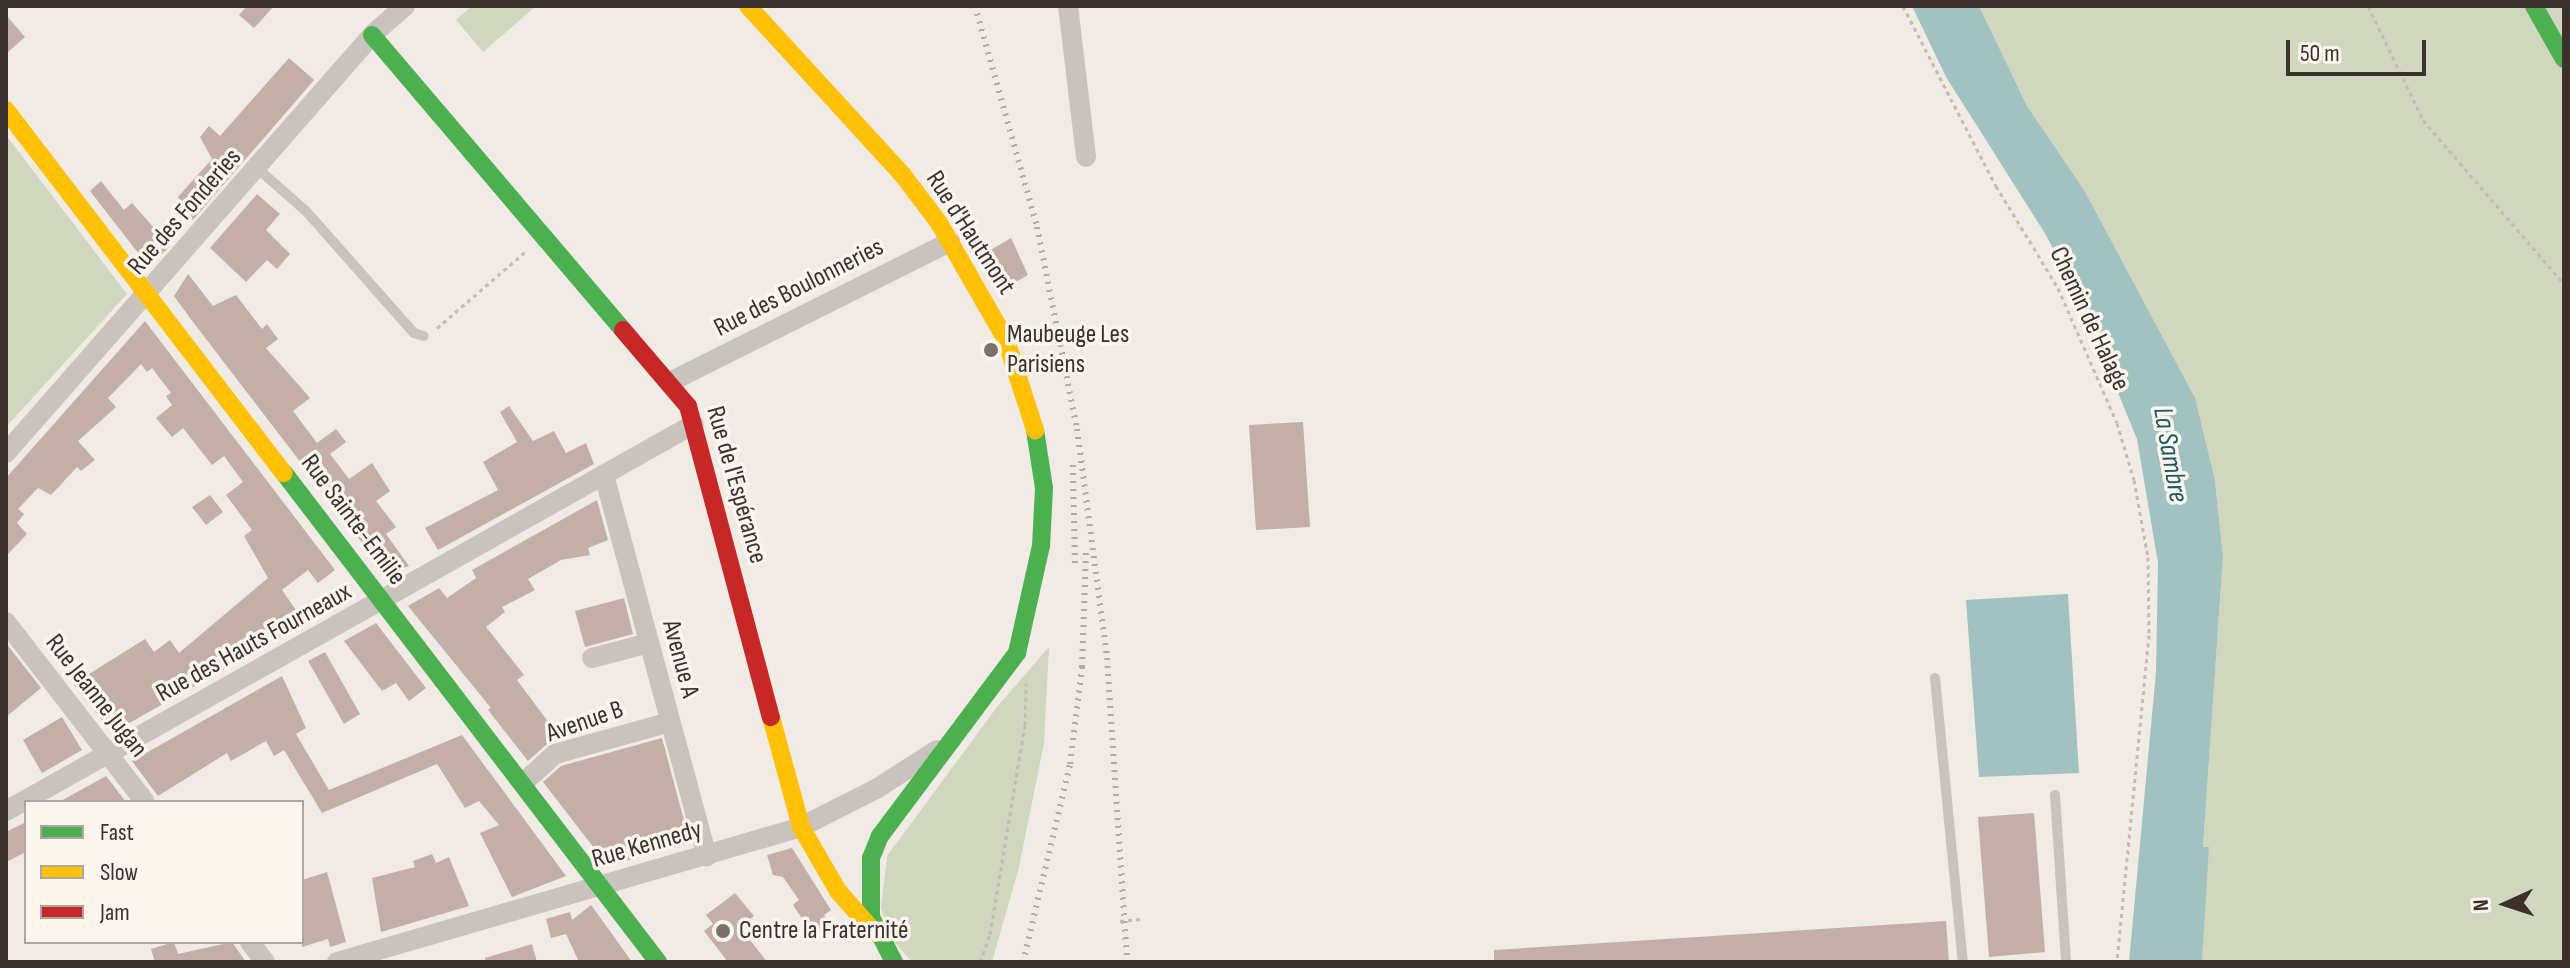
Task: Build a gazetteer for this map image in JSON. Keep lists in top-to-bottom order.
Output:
{
  "streets": {
    "street": [
      "Rue des Fonderies",
      "Rue d'Hautmont",
      "Rue des Boulonneries",
      "Rue de l'Espérance",
      "Rue Sainte-Emilie",
      "Rue des Hauts Fourneaux",
      "Avenue A",
      "Rue Jeanne Jugan",
      "Avenue B",
      "Rue Kennedy"
    ],
    "path": ["Chemin de Halage"]
  },
  "crossings": [
    ["Rue des Fonderies", "Rue de l'Espérance"],
    ["Rue des Fonderies", "Rue Sainte-Emilie"],
    ["Rue d'Hautmont", "Rue des Boulonneries"],
    ["Rue d'Hautmont", "Rue de l'Espérance"],
    ["Rue d'Hautmont", "Rue Kennedy"],
    ["Rue des Boulonneries", "Rue de l'Espérance"],
    ["Rue de l'Espérance", "Rue des Hauts Fourneaux"],
    ["Rue de l'Espérance", "Rue Kennedy"],
    ["Rue Sainte-Emilie", "Rue des Hauts Fourneaux"],
    ["Rue Sainte-Emilie", "Avenue B"],
    ["Rue Sainte-Emilie", "Rue Kennedy"],
    ["Rue des Hauts Fourneaux", "Avenue A"],
    ["Rue des Hauts Fourneaux", "Rue Jeanne Jugan"],
    ["Avenue A", "Avenue B"],
    ["Avenue A", "Rue Kennedy"]
  ],
  "water": ["La Sambre"],
  "places": ["Maubeuge Les Parisiens", "Centre la Fraternité"],
  "legend": ["Fast", "Slow", "Jam"],
  "scale_bar": "50 m",
  "north": "left"
}
